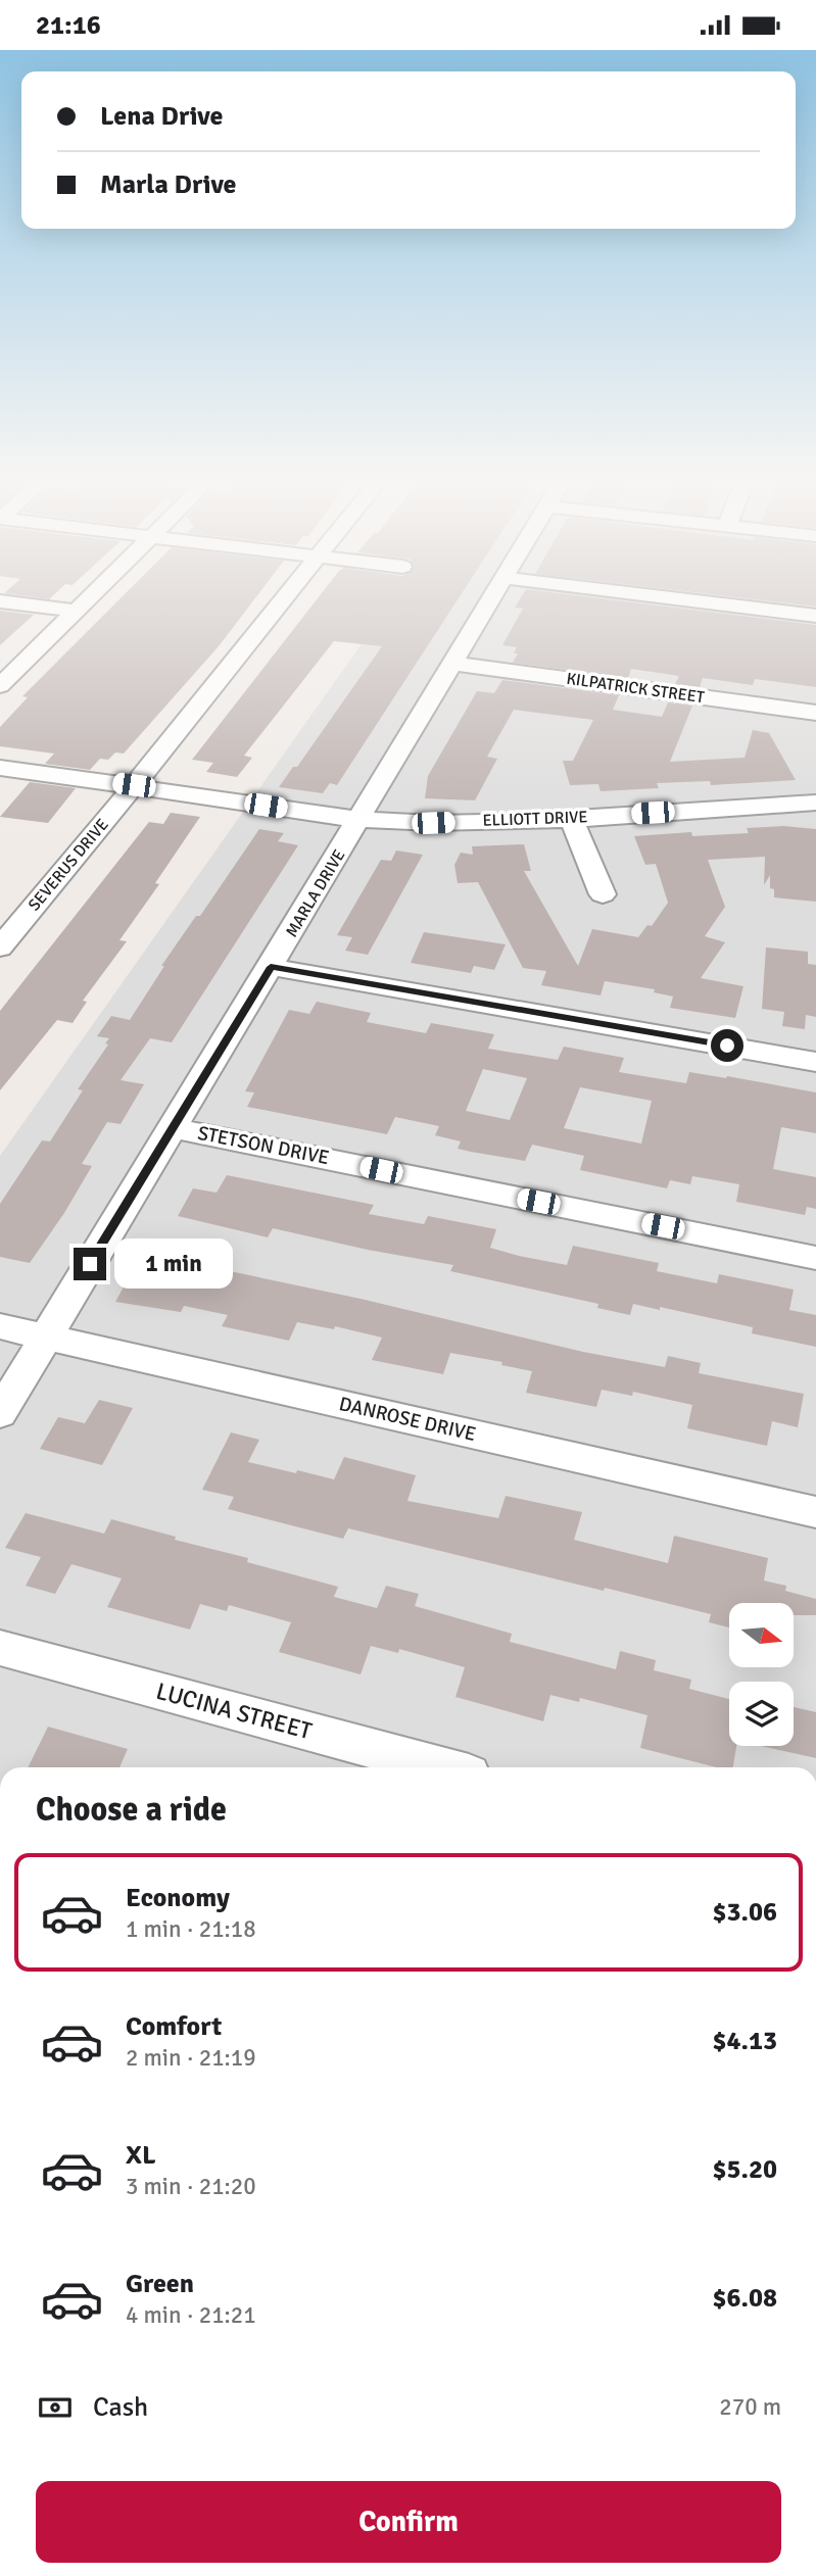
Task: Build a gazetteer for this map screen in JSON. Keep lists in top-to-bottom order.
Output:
{
  "streets": {
    "street": [
      "KILPATRICK STREET",
      "ELLIOTT DRIVE",
      "SEVERUS DRIVE",
      "MARLA DRIVE",
      "STETSON DRIVE",
      "DANROSE DRIVE",
      "LUCINA STREET"
    ]
  },
  "crossings": [
    ["KILPATRICK STREET", "MARLA DRIVE"],
    ["ELLIOTT DRIVE", "SEVERUS DRIVE"],
    ["ELLIOTT DRIVE", "MARLA DRIVE"],
    ["MARLA DRIVE", "STETSON DRIVE"],
    ["MARLA DRIVE", "DANROSE DRIVE"]
  ],
  "north": "right",
  "page": {
    "status": "21:16",
    "banner": ["Lena Drive", "Marla Drive"],
    "bubble": "1 min",
    "heading": "Choose a ride",
    "list": [
      {
        "name": "Economy",
        "note": "1 min · 21:18",
        "value": "$3.06"
      },
      {
        "name": "Comfort",
        "note": "2 min · 21:19",
        "value": "$4.13"
      },
      {
        "name": "XL",
        "note": "3 min · 21:20",
        "value": "$5.20"
      },
      {
        "name": "Green",
        "note": "4 min · 21:21",
        "value": "$6.08"
      }
    ],
    "pay": ["Cash", "270 m"],
    "buttons": "Confirm"
  }
}
